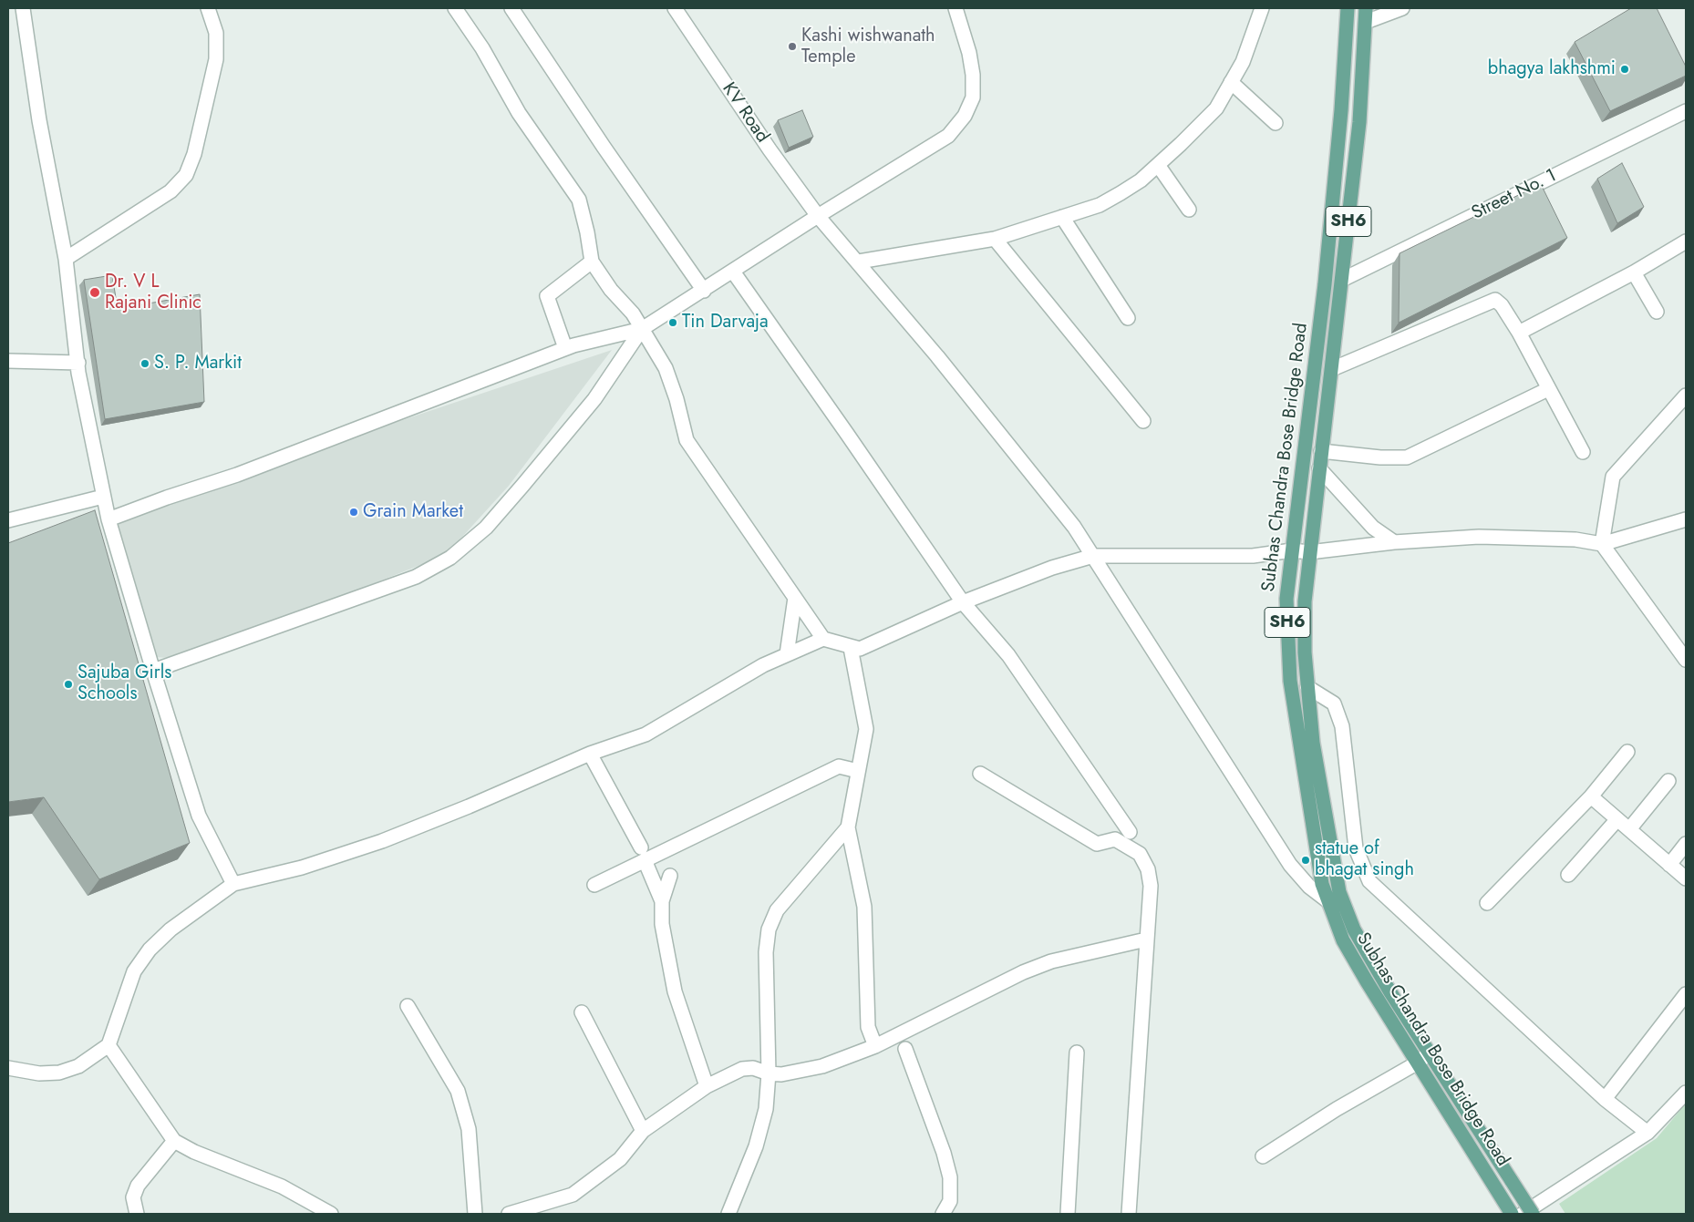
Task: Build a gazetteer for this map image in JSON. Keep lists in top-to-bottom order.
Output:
{
  "streets": {
    "main road": ["SH6", "Subhas Chandra Bose Bridge Road"],
    "street": ["KV Road", "Street No. 1"]
  },
  "crossings": [
    ["KV Road", "Subhas Chandra Bose Bridge Road"],
    ["Street No. 1", "Subhas Chandra Bose Bridge Road"]
  ],
  "places": [
    "Kashi wishwanath Temple",
    "bhagya lakhshmi",
    "Dr. V L Rajani Clinic",
    "Tin Darvaja",
    "S. P. Markit",
    "Grain Market",
    "Sajuba Girls Schools",
    "statue of bhagat singh"
  ]
}
